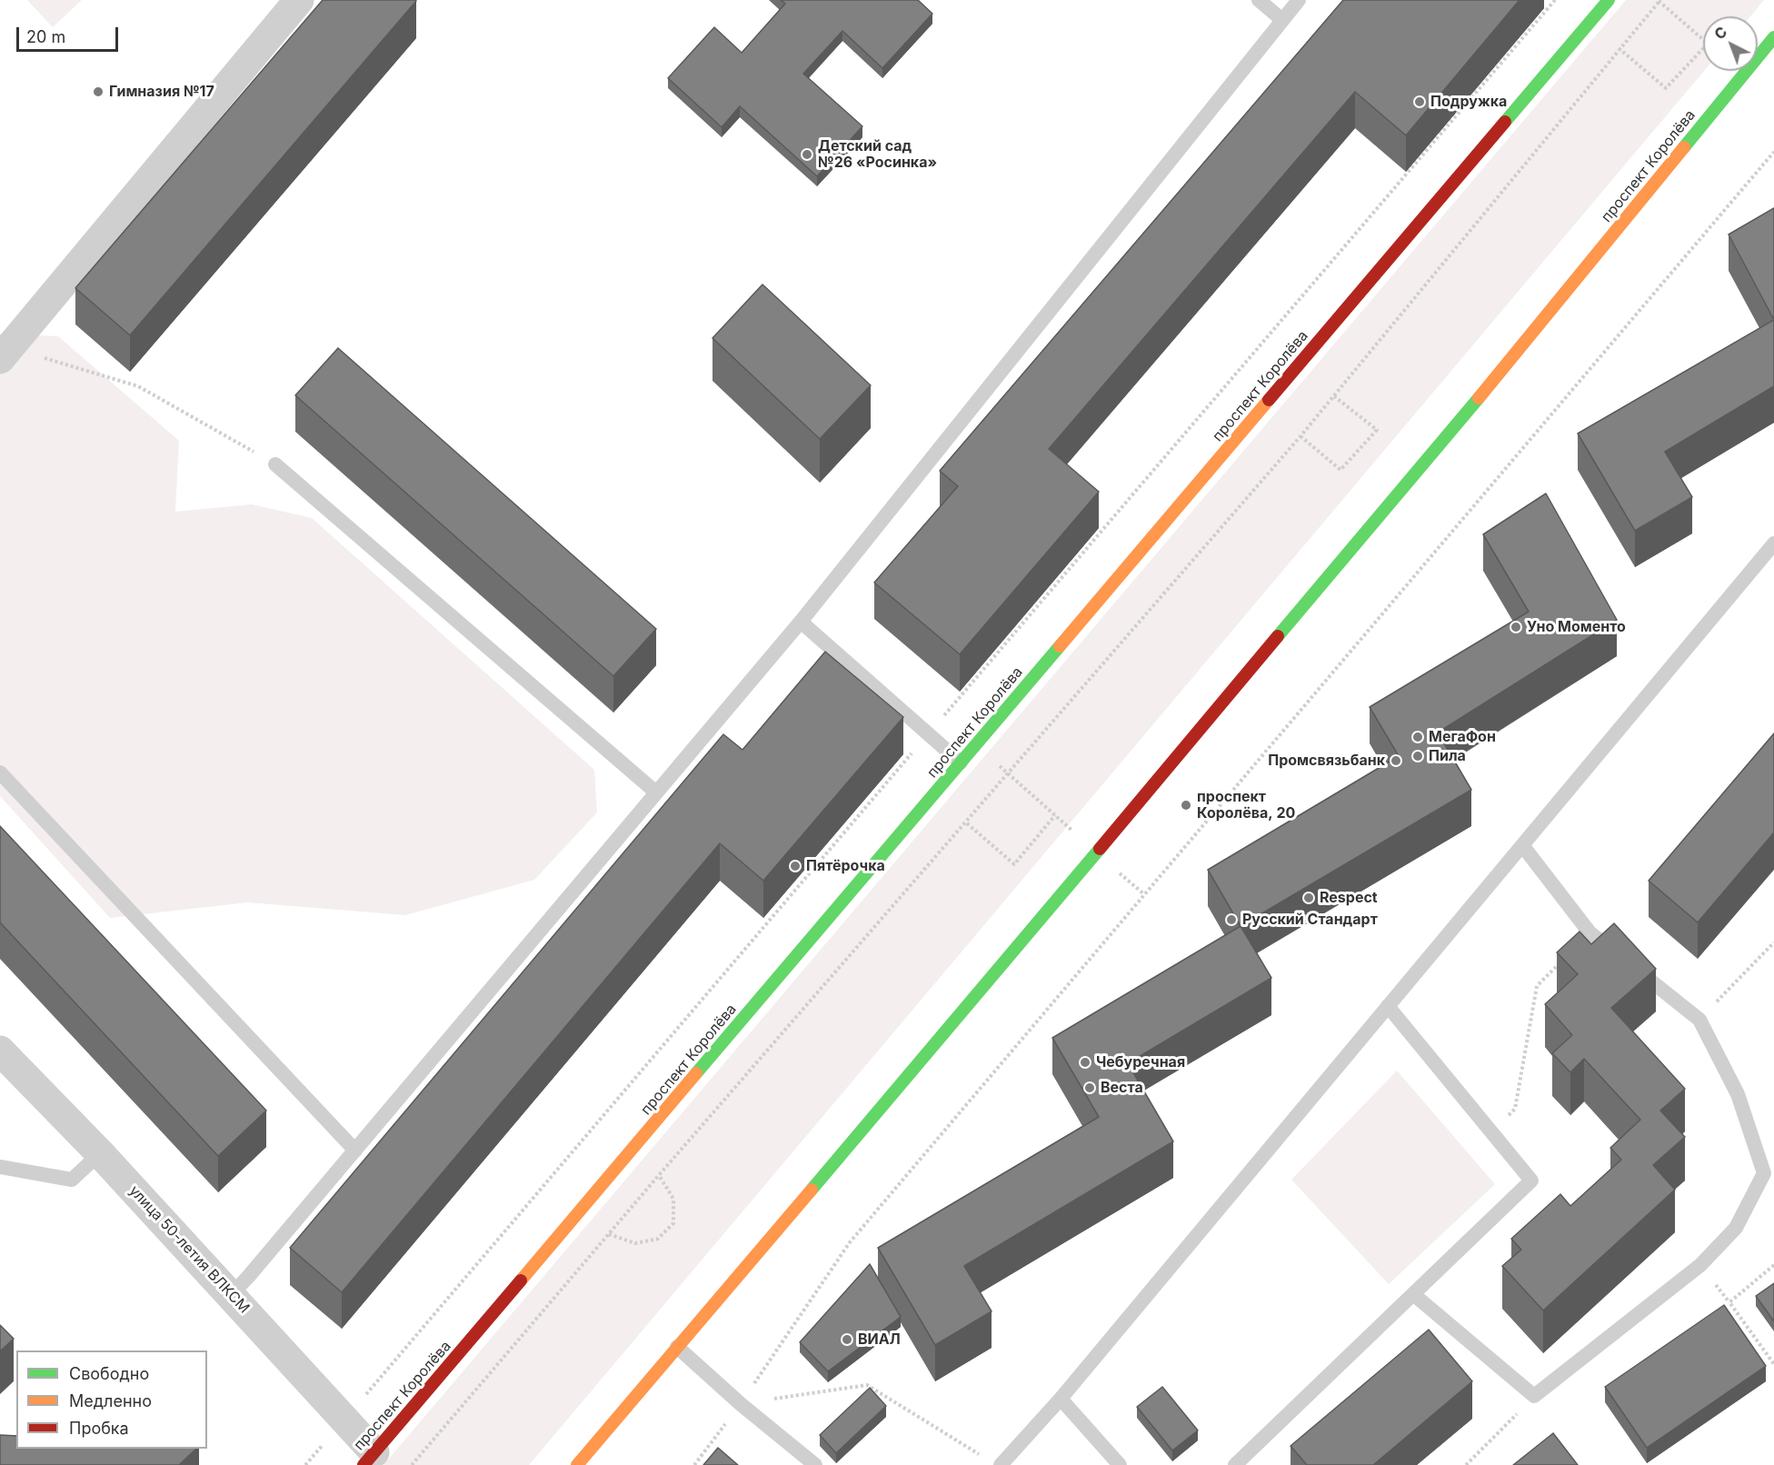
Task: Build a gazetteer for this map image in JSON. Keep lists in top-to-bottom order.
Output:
{
  "streets": {
    "main road": ["проспект Королёва"],
    "street": ["улица 50-летия ВЛКСМ"]
  },
  "crossings": [
    ["проспект Королёва", "улица 50-летия ВЛКСМ"]
  ],
  "places": [
    "Гимназия №17",
    "Подружка",
    "Детский сад №26 «Росинка»",
    "Уно Моменто",
    "МегаФон",
    "Пила",
    "Промсвязьбанк",
    "проспект Королёва, 20",
    "Пятёрочка",
    "Respect",
    "Русский Стандарт",
    "Чебуречная",
    "Веста",
    "ВИАЛ"
  ],
  "legend": ["Свободно", "Медленно", "Пробка"],
  "scale_bar": "20 m",
  "north": "top left"
}
